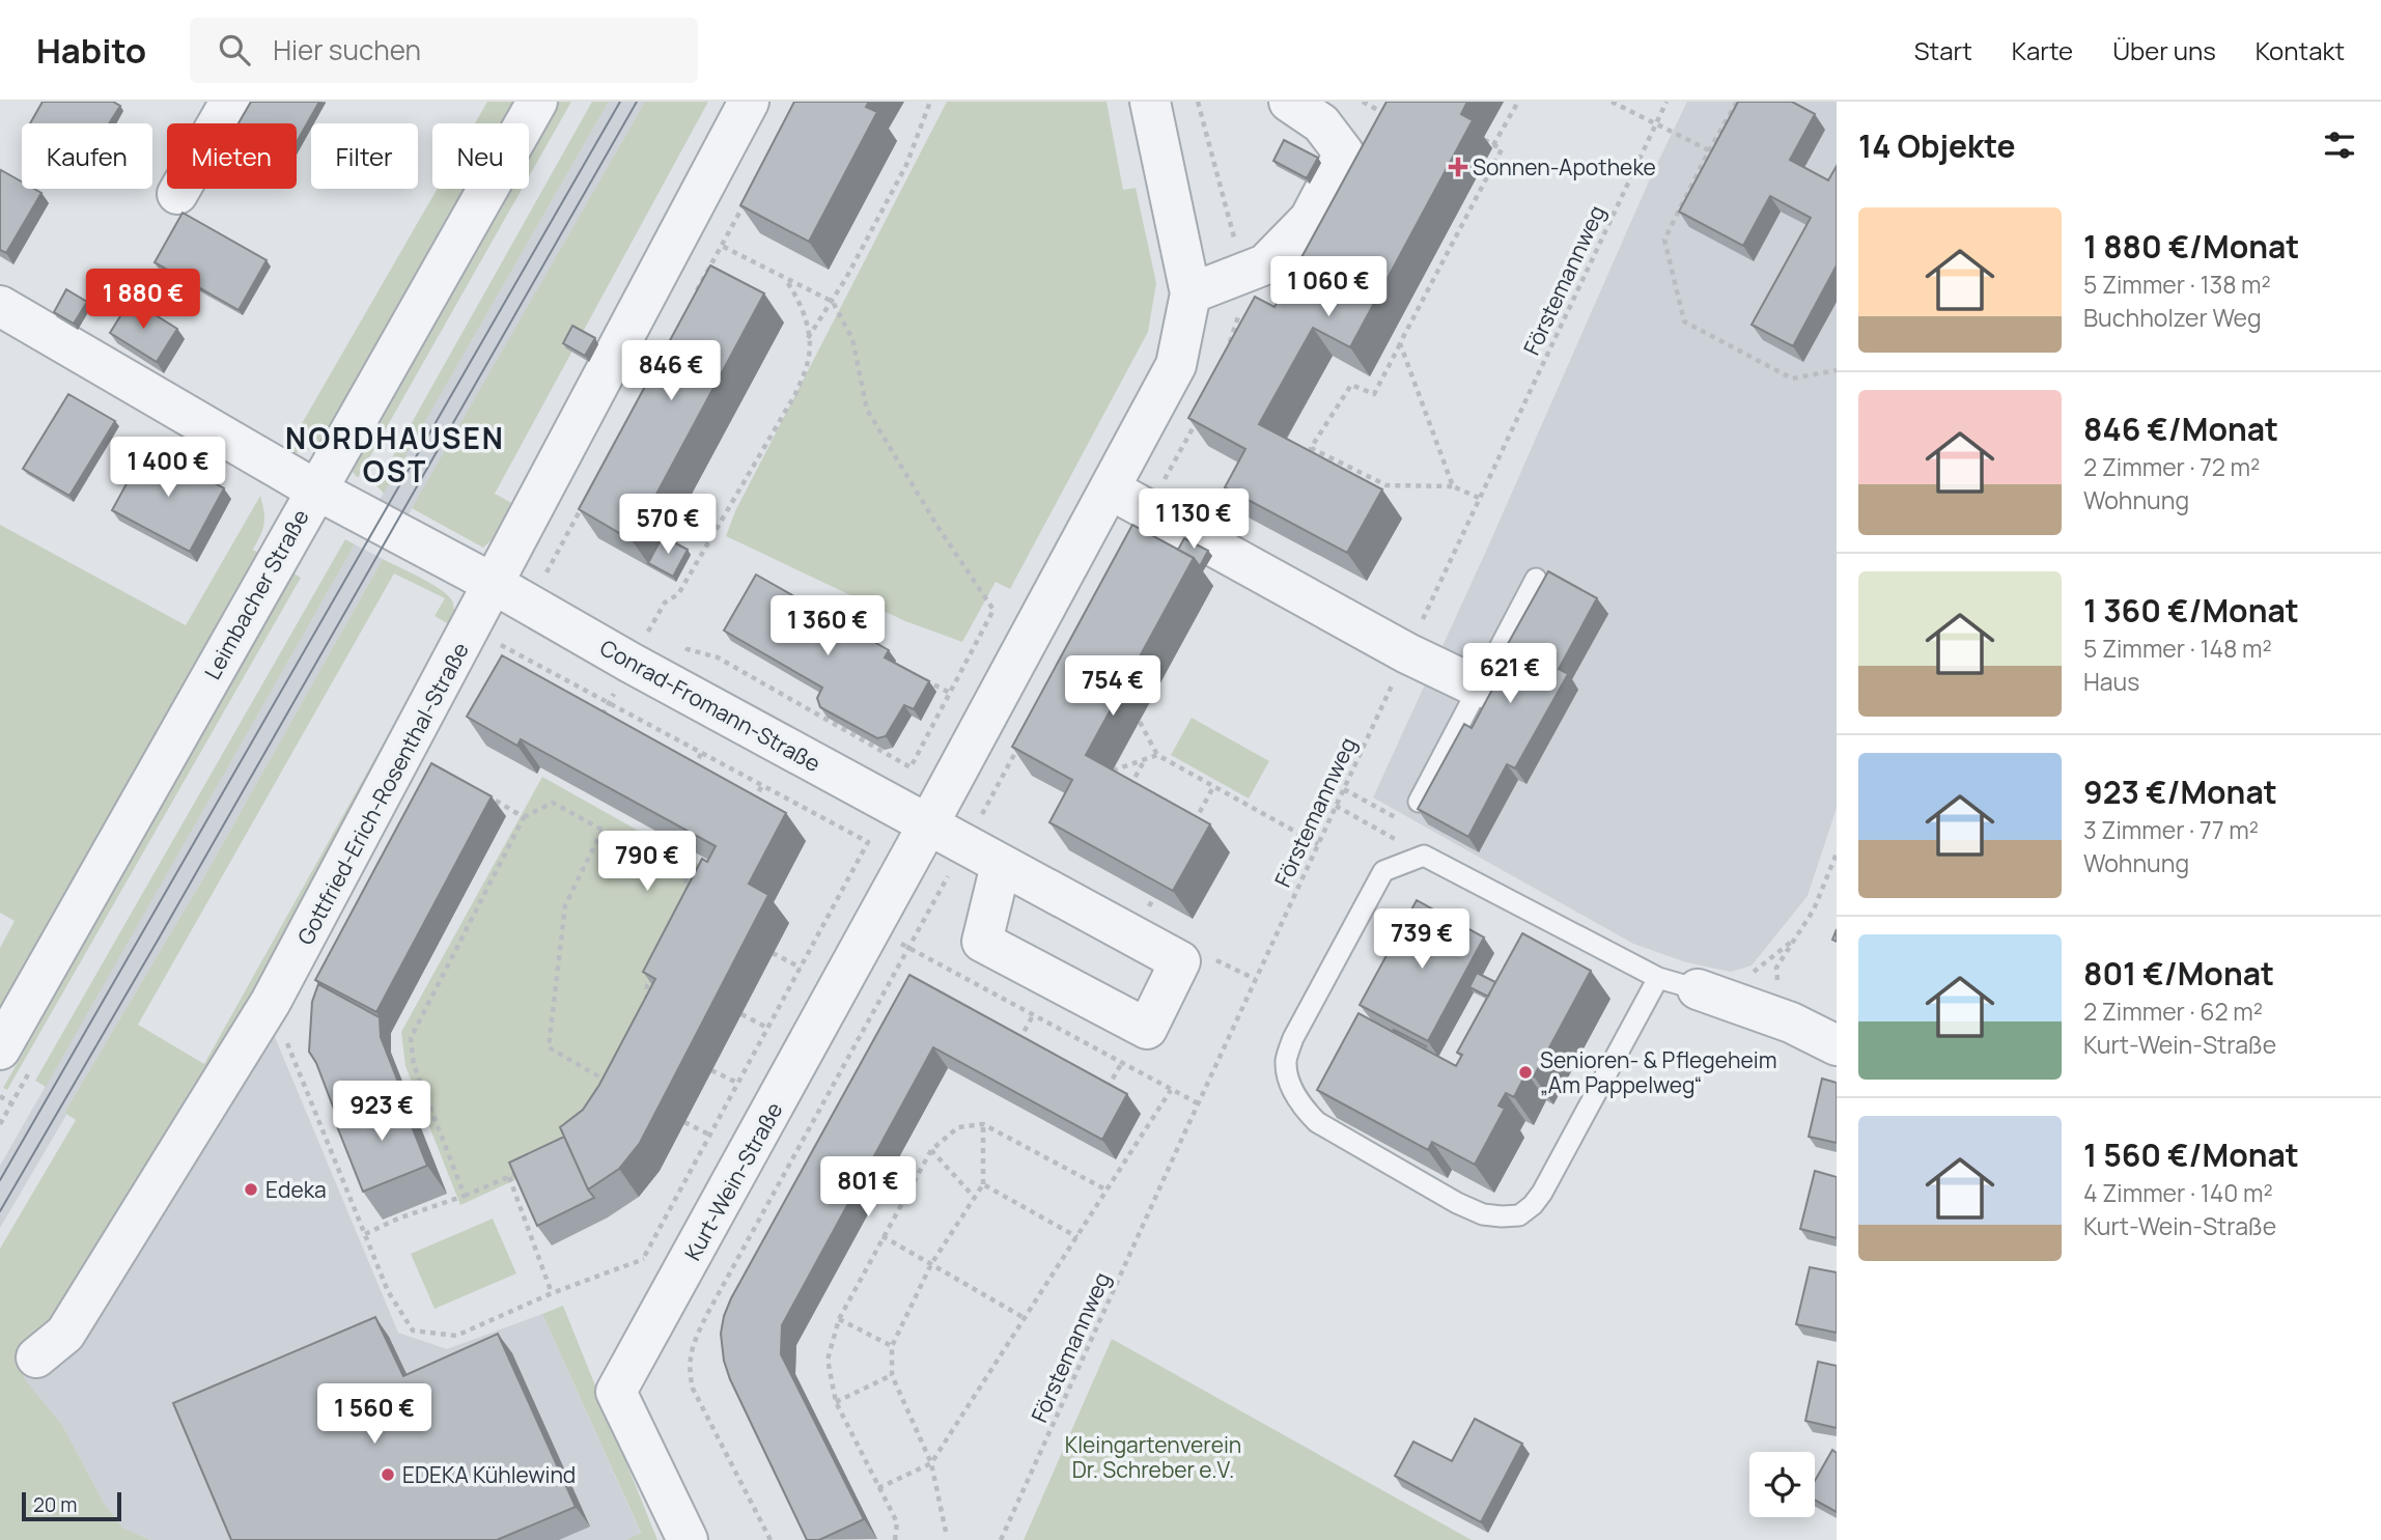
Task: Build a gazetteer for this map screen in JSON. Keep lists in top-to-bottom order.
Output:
{
  "streets": {
    "street": [
      "Leimbacher Straße",
      "Conrad-Fromann-Straße",
      "Gottfried-Erich-Rosenthal-Straße",
      "Kurt-Wein-Straße"
    ],
    "path": ["Förstemannweg"]
  },
  "crossings": [
    ["Leimbacher Straße", "Conrad-Fromann-Straße"],
    ["Conrad-Fromann-Straße", "Gottfried-Erich-Rosenthal-Straße"],
    ["Conrad-Fromann-Straße", "Kurt-Wein-Straße"]
  ],
  "districts": ["NORDHAUSEN OST"],
  "parks": ["Kleingartenverein Dr. Schreber e.V."],
  "places": {
    "health": ["Sonnen-Apotheke"],
    "other": ["Senioren- & Pflegeheim „Am Pappelweg“", "Edeka", "EDEKA Kühlewind"]
  },
  "scale_bar": "20 m",
  "page": {
    "header": "Habito",
    "search": "Hier suchen",
    "nav": [
      "Start",
      "Karte",
      "Über uns",
      "Kontakt"
    ],
    "heading": "14 Objekte",
    "chip": [
      "Kaufen",
      "Mieten",
      "Filter",
      "Neu"
    ],
    "list": [
      {
        "name": "1 880 €/Monat",
        "note": "5 Zimmer · 138 m² · Buchholzer Weg"
      },
      {
        "name": "846 €/Monat",
        "note": "2 Zimmer · 72 m² · Wohnung"
      },
      {
        "name": "1 360 €/Monat",
        "note": "5 Zimmer · 148 m² · Haus"
      },
      {
        "name": "923 €/Monat",
        "note": "3 Zimmer · 77 m² · Wohnung"
      },
      {
        "name": "801 €/Monat",
        "note": "2 Zimmer · 62 m² · Kurt-Wein-Straße"
      },
      {
        "name": "1 560 €/Monat",
        "note": "4 Zimmer · 140 m² · Kurt-Wein-Straße"
      }
    ],
    "price": [
      "1 060 €",
      "1 880 €",
      "846 €",
      "1 400 €",
      "1 130 €",
      "570 €",
      "1 360 €",
      "621 €",
      "754 €",
      "790 €",
      "739 €",
      "923 €",
      "801 €",
      "1 560 €"
    ],
    "scale": "20 m"
  }
}
